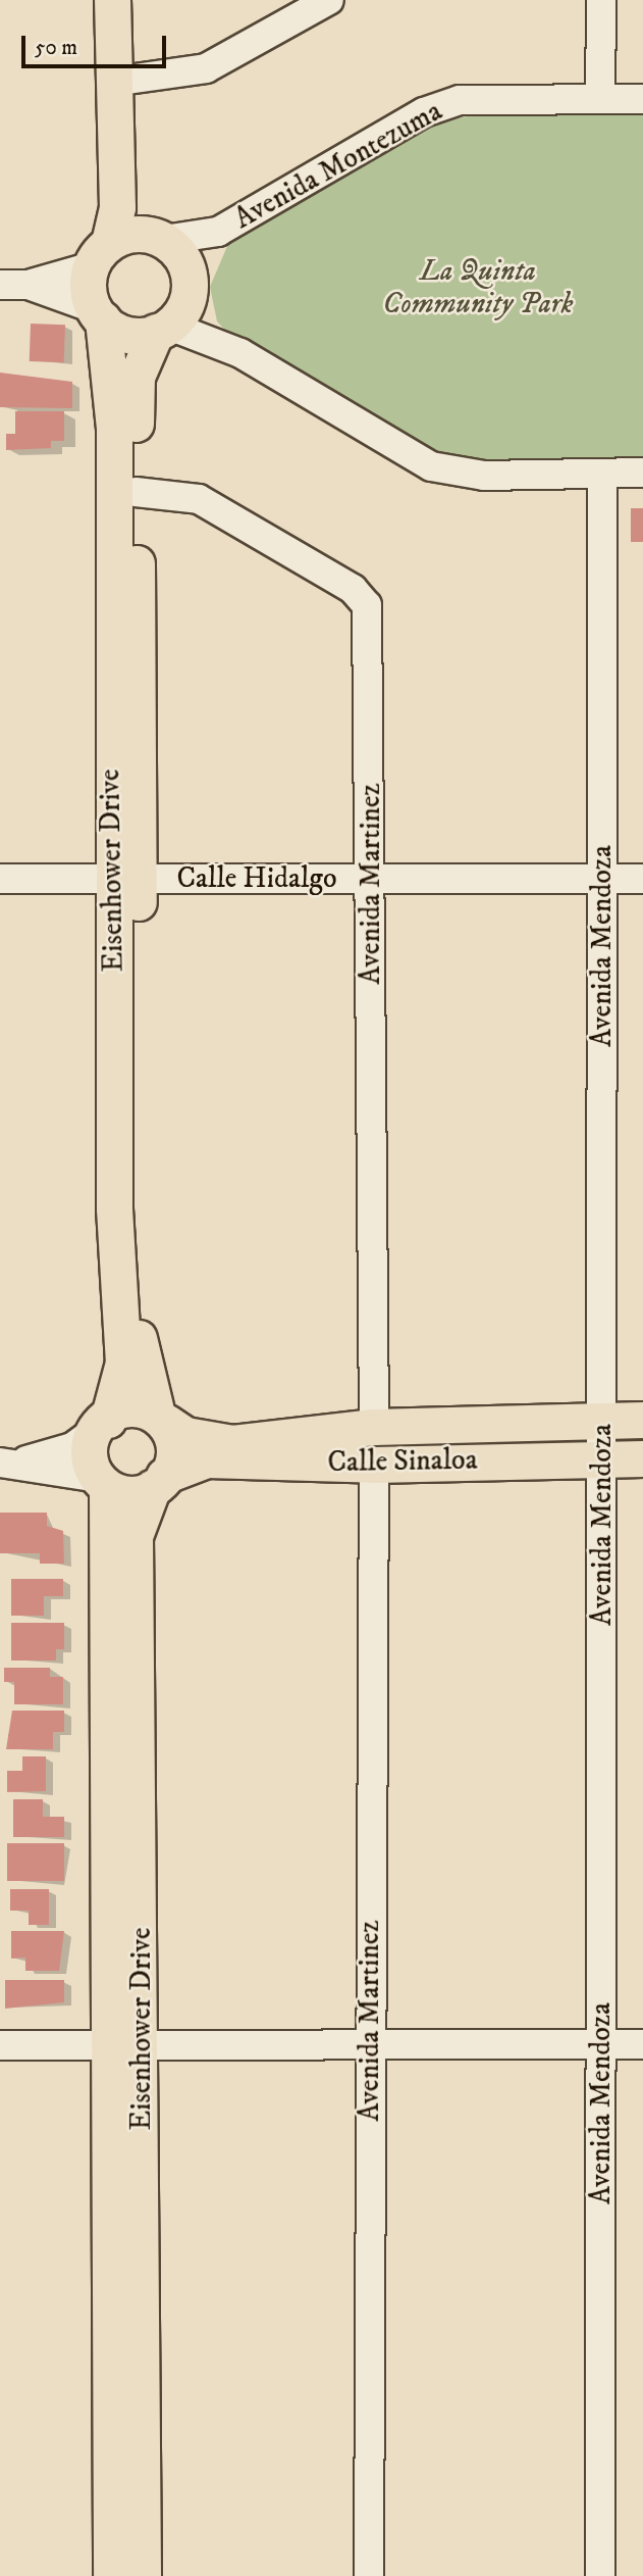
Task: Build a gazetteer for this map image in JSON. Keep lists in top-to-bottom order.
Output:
{
  "streets": {
    "main road": ["Eisenhower Drive", "Calle Sinaloa"],
    "street": [
      "Avenida Montezuma",
      "Calle Hidalgo",
      "Avenida Martinez",
      "Avenida Mendoza"
    ]
  },
  "crossings": [
    ["Avenida Montezuma", "Eisenhower Drive"],
    ["Eisenhower Drive", "Calle Hidalgo"],
    ["Eisenhower Drive", "Avenida Martinez"],
    ["Eisenhower Drive", "Calle Sinaloa"],
    ["Calle Hidalgo", "Avenida Martinez"],
    ["Calle Hidalgo", "Avenida Mendoza"],
    ["Avenida Martinez", "Calle Sinaloa"],
    ["Avenida Mendoza", "Calle Sinaloa"]
  ],
  "parks": ["La Quinta Community Park"],
  "scale_bar": "50 m"
}
